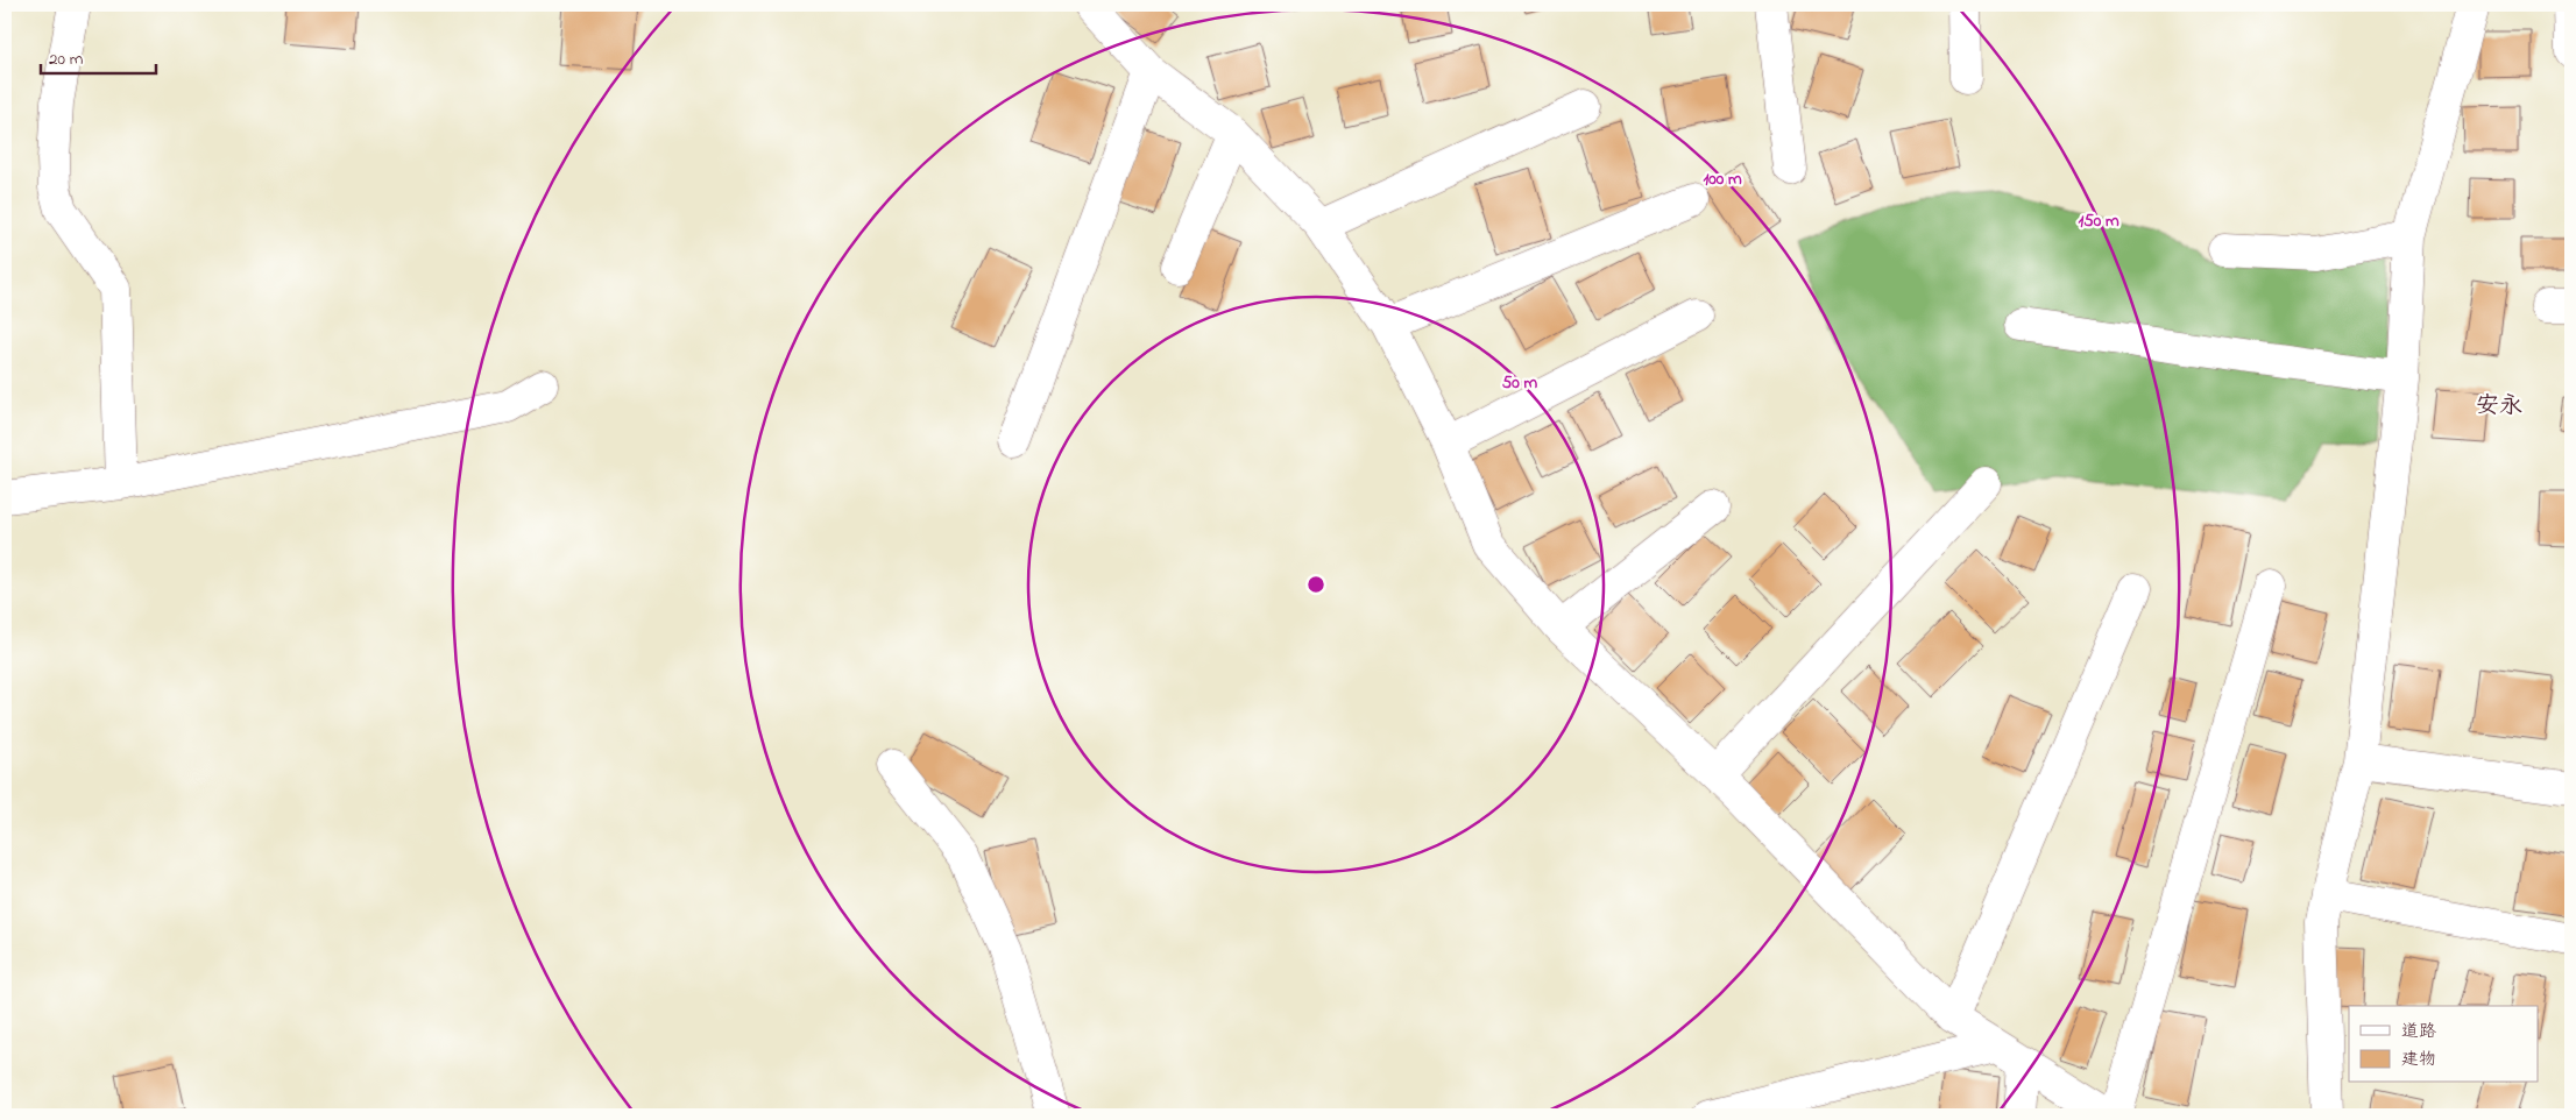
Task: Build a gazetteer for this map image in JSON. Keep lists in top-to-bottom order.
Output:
{
  "districts": ["安永"],
  "legend": ["道路", "建物"],
  "scale_bar": "20 m",
  "rings": ["100 m", "150 m", "50 m"]
}
